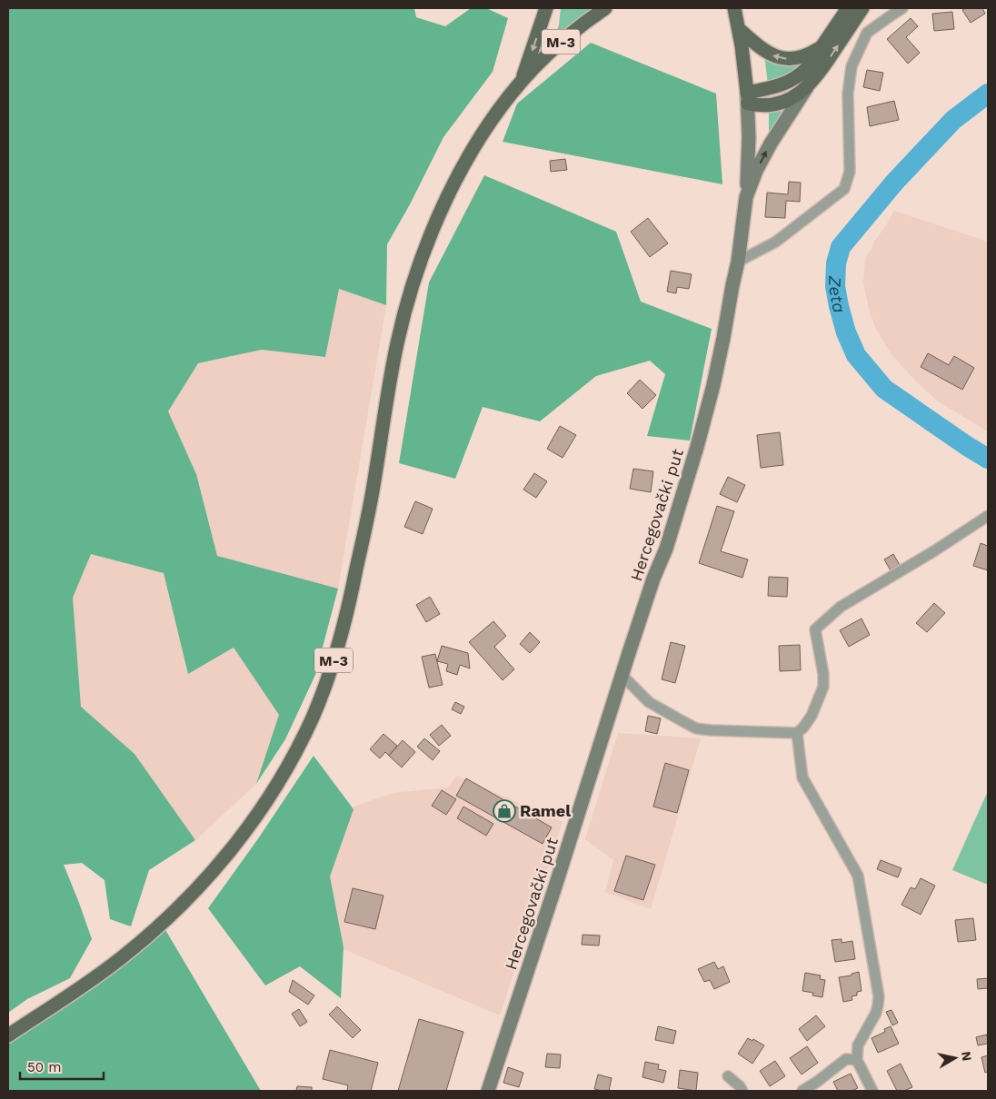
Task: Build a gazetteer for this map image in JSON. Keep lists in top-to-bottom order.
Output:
{
  "streets": {
    "main road": ["M-3", "Hercegovački put"]
  },
  "water": ["Zeta"],
  "places": {
    "shop": ["Ramel"]
  },
  "scale_bar": "50 m",
  "north": "right"
}
